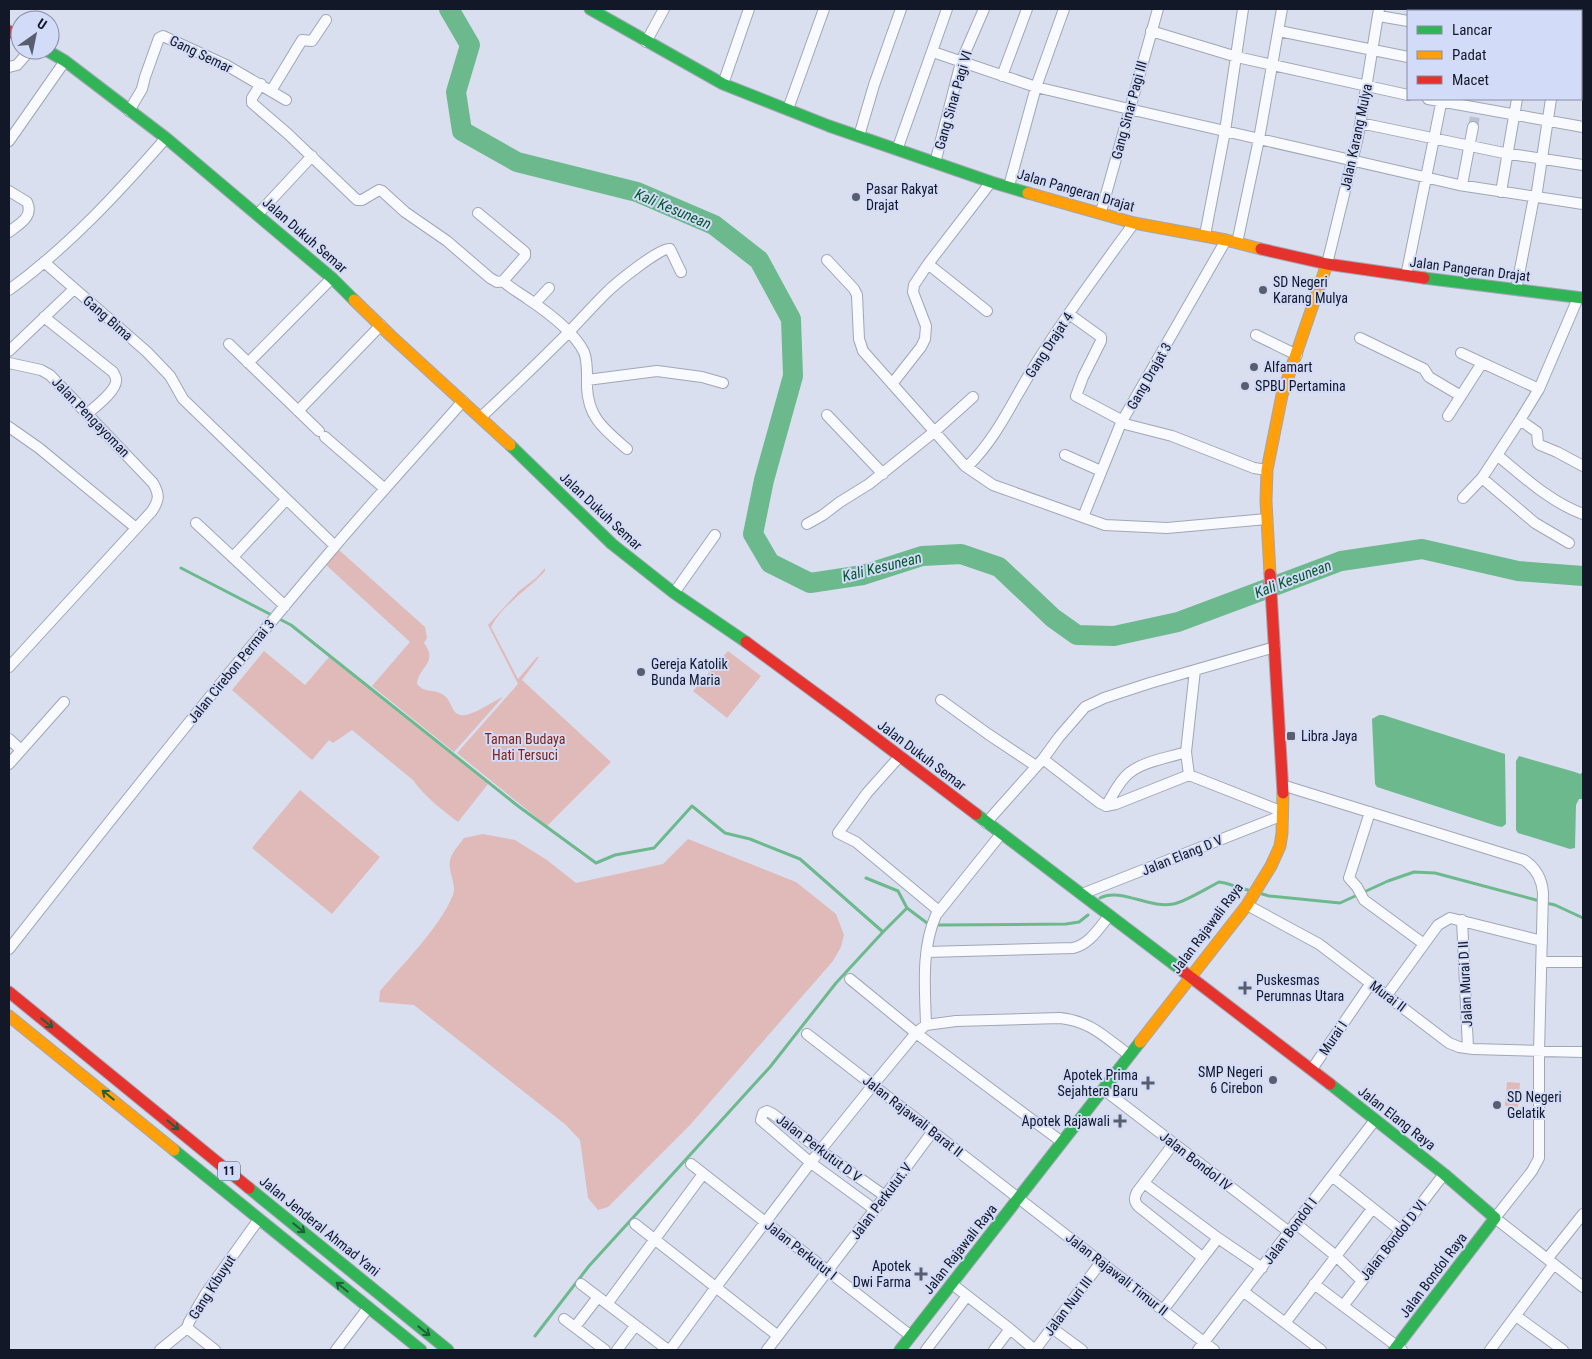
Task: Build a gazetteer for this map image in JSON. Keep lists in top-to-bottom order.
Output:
{
  "streets": {
    "main road": [
      "Jalan Pangeran Drajat",
      "Jalan Dukuh Semar",
      "Jalan Rajawali Raya",
      "Jalan Elang Raya",
      "11",
      "Jalan Jenderal Ahmad Yani",
      "Jalan Bondol Raya"
    ],
    "street": [
      "Gang Semar",
      "Gang Sinar Pagi VI",
      "Gang Sinar Pagi III",
      "Jalan Karang Mulya",
      "Gang Bima",
      "Gang Drajat 4",
      "Gang Drajat 3",
      "Jalan Pengayoman",
      "Jalan Cirebon Permai 3",
      "Jalan Elang D V",
      "Jalan Murai D II",
      "Murai II",
      "Murai I",
      "Jalan Rajawali Barat II",
      "Jalan Perkutut D V",
      "Jalan Bondol IV",
      "Jalan Perkutut.V",
      "Jalan Bondol I",
      "Jalan Bondol D VI",
      "Jalan Perkutut I",
      "Jalan Rajawali Timur II",
      "Gang Kibuyut",
      "Jalan Nuri III"
    ]
  },
  "crossings": [
    ["Gang Semar", "Jalan Dukuh Semar"],
    ["Gang Sinar Pagi VI", "Jalan Pangeran Drajat"],
    ["Gang Sinar Pagi III", "Jalan Pangeran Drajat"],
    ["Jalan Karang Mulya", "Jalan Pangeran Drajat"],
    ["Jalan Karang Mulya", "Jalan Rajawali Raya"],
    ["Jalan Pangeran Drajat", "Gang Drajat 4"],
    ["Jalan Pangeran Drajat", "Gang Drajat 3"],
    ["Jalan Pangeran Drajat", "Jalan Rajawali Raya"],
    ["Jalan Dukuh Semar", "Jalan Cirebon Permai 3"],
    ["Jalan Dukuh Semar", "Jalan Elang D V"],
    ["Jalan Dukuh Semar", "Jalan Rajawali Raya"],
    ["Jalan Dukuh Semar", "Jalan Elang Raya"],
    ["Gang Bima", "Jalan Cirebon Permai 3"],
    ["Jalan Elang D V", "Jalan Rajawali Raya"],
    ["Jalan Rajawali Raya", "Murai II"],
    ["Jalan Rajawali Raya", "Jalan Rajawali Barat II"],
    ["Jalan Rajawali Raya", "Jalan Elang Raya"],
    ["Jalan Rajawali Raya", "Jalan Bondol IV"],
    ["Jalan Rajawali Raya", "Jalan Perkutut I"],
    ["Jalan Rajawali Raya", "Jalan Rajawali Timur II"],
    ["Jalan Murai D II", "Murai II"],
    ["Murai II", "Murai I"],
    ["Murai I", "Jalan Elang Raya"],
    ["Jalan Rajawali Barat II", "Jalan Perkutut.V"],
    ["Jalan Rajawali Barat II", "Jalan Rajawali Timur II"],
    ["Jalan Elang Raya", "Jalan Bondol I"],
    ["Jalan Elang Raya", "Jalan Bondol D VI"],
    ["Jalan Elang Raya", "Jalan Bondol Raya"],
    ["Jalan Perkutut D V", "Jalan Perkutut.V"],
    ["Jalan Bondol IV", "Jalan Bondol I"],
    ["11", "Gang Kibuyut"],
    ["Jalan Perkutut.V", "Jalan Perkutut I"],
    ["Jalan Bondol I", "Jalan Rajawali Timur II"],
    ["Jalan Rajawali Timur II", "Jalan Nuri III"]
  ],
  "water": ["Kali Kesunean"],
  "parks": ["Taman Budaya Hati Tersuci"],
  "places": {
    "other": [
      "Pasar Rakyat Drajat",
      "SD Negeri Karang Mulya",
      "Alfamart",
      "SPBU Pertamina",
      "Gereja Katolik Bunda Maria",
      "SMP Negeri 6 Cirebon",
      "SD Negeri Gelatik"
    ],
    "transit": ["Libra Jaya"],
    "health": [
      "Puskesmas Perumnas Utara",
      "Apotek Prima Sejahtera Baru",
      "Apotek Rajawali",
      "Apotek Dwi Farma"
    ]
  },
  "legend": ["Lancar", "Padat", "Macet"],
  "north": "top right"
}
